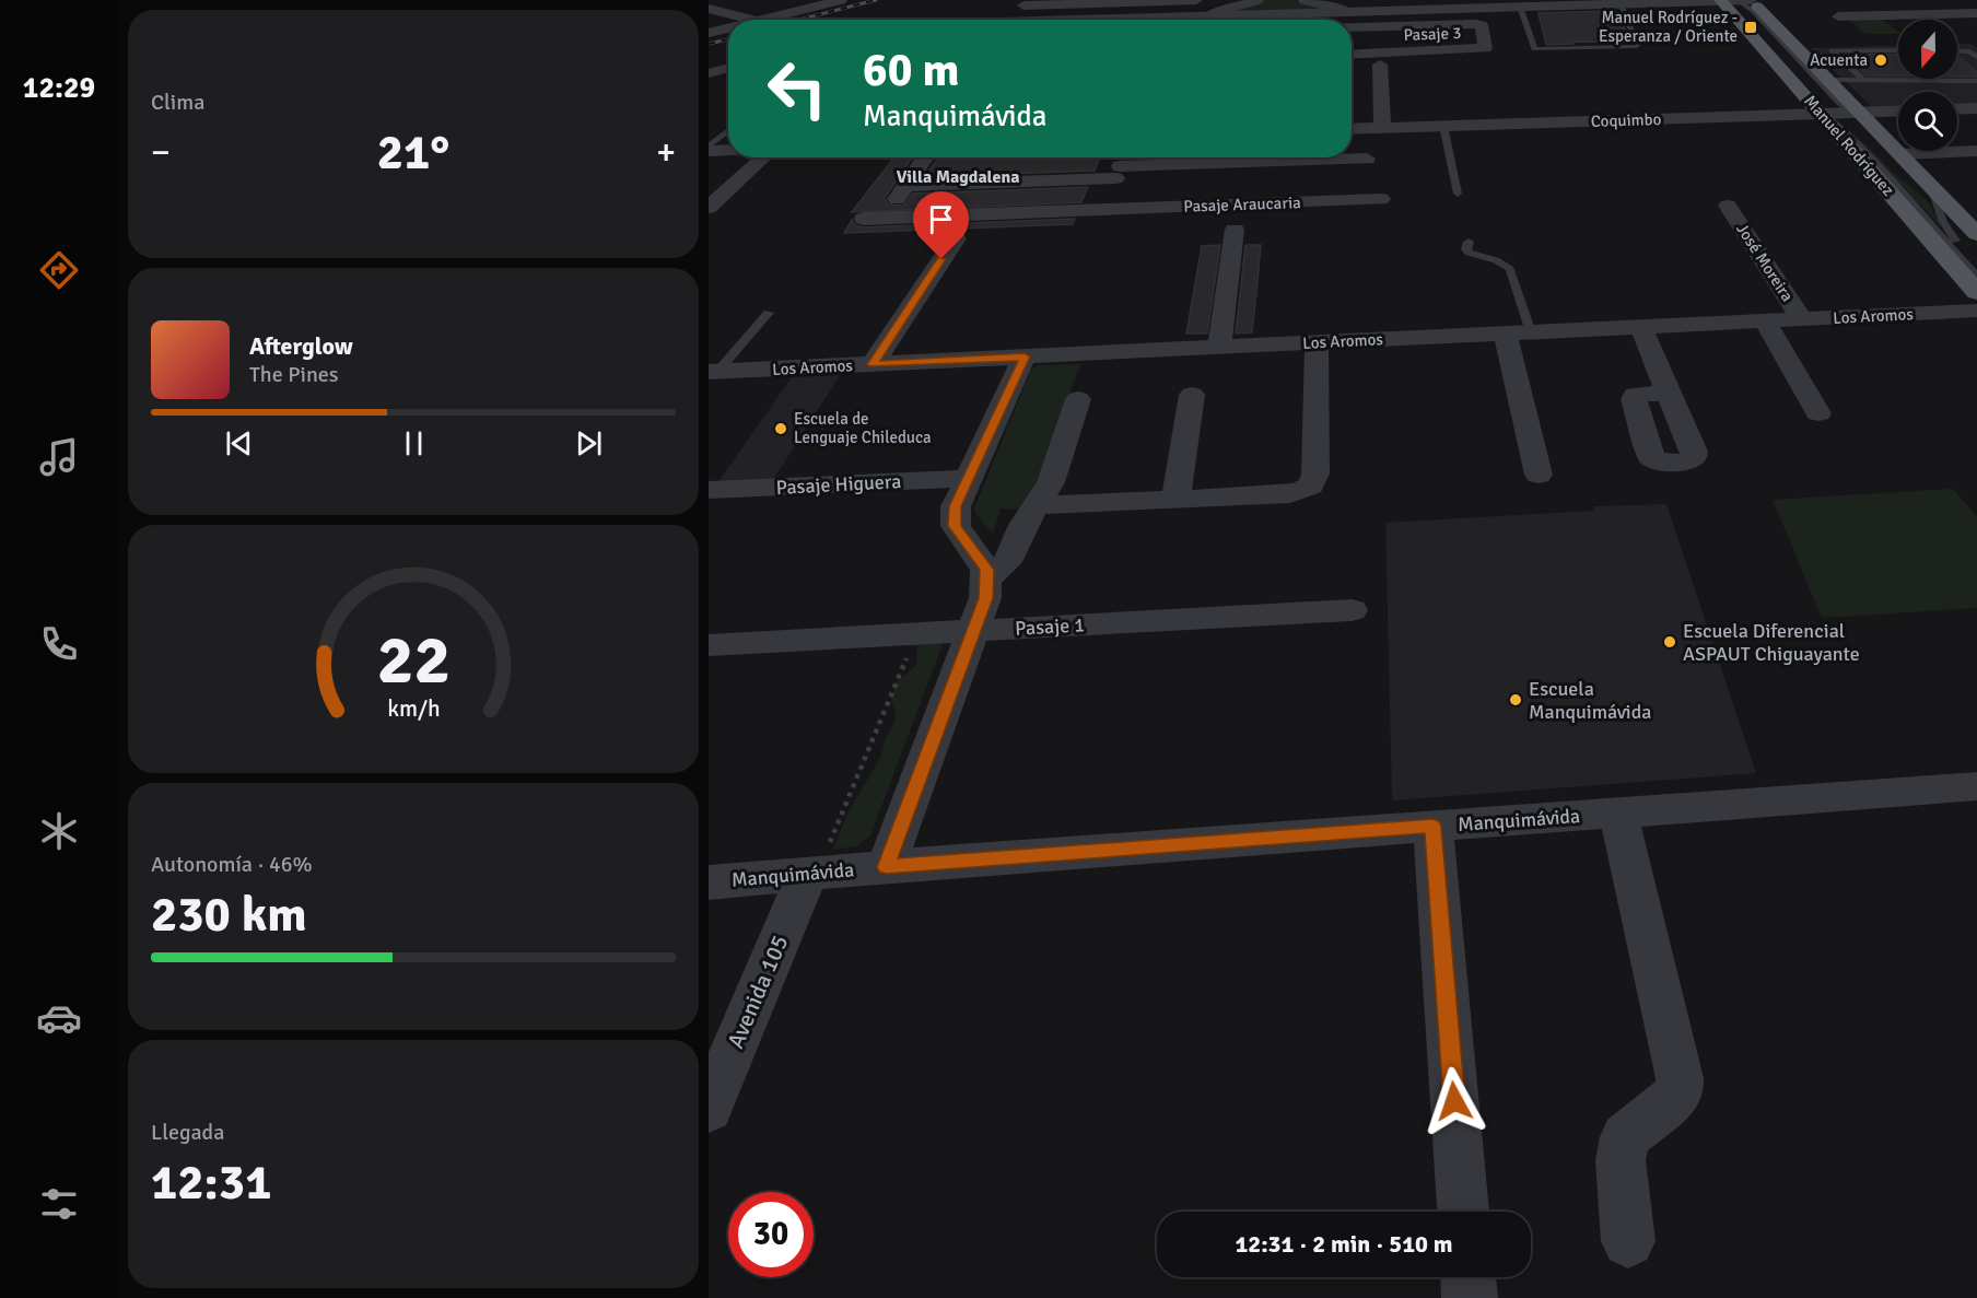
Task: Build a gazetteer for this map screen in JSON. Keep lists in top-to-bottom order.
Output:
{
  "streets": {
    "main road": ["Manuel Rodríguez"],
    "street": [
      "Pasaje 3",
      "Coquimbo",
      "Pasaje Araucaria",
      "José Moreira",
      "Los Aromos",
      "Pasaje Higuera",
      "Pasaje 1",
      "Manquimávida",
      "Avenida 105"
    ]
  },
  "crossings": [
    ["Coquimbo", "Manuel Rodríguez"],
    ["José Moreira", "Los Aromos"],
    ["Manquimávida", "Avenida 105"]
  ],
  "districts": ["Villa Magdalena"],
  "places": {
    "transit": ["Manuel Rodríguez - Esperanza / Oriente"],
    "other": [
      "Acuenta",
      "Escuela de Lenguaje Chileduca",
      "Escuela Diferencial ASPAUT Chiguayante",
      "Escuela Manquimávida"
    ]
  },
  "north": "bottom",
  "page": {
    "tabs": "12:29",
    "tile": [
      "Clima",
      ["Autonomía · 46%", "230 km"],
      ["Llegada", "12:31"]
    ],
    "turn": ["60 m", "Manquimávida"],
    "heat": ["−", "21°", "+"],
    "song": ["Afterglow", "The Pines"],
    "limit": "30",
    "trip": "12:31 · 2 min · 510 m",
    "gauge": ["22", "km/h"]
  }
}
